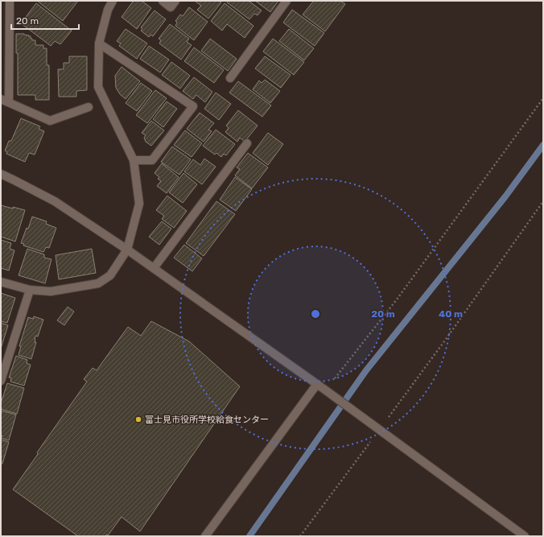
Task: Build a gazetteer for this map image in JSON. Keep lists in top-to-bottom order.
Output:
{
  "places": ["富士見市役所学校給食センター"],
  "scale_bar": "20 m",
  "rings": ["20 m", "40 m"]
}
